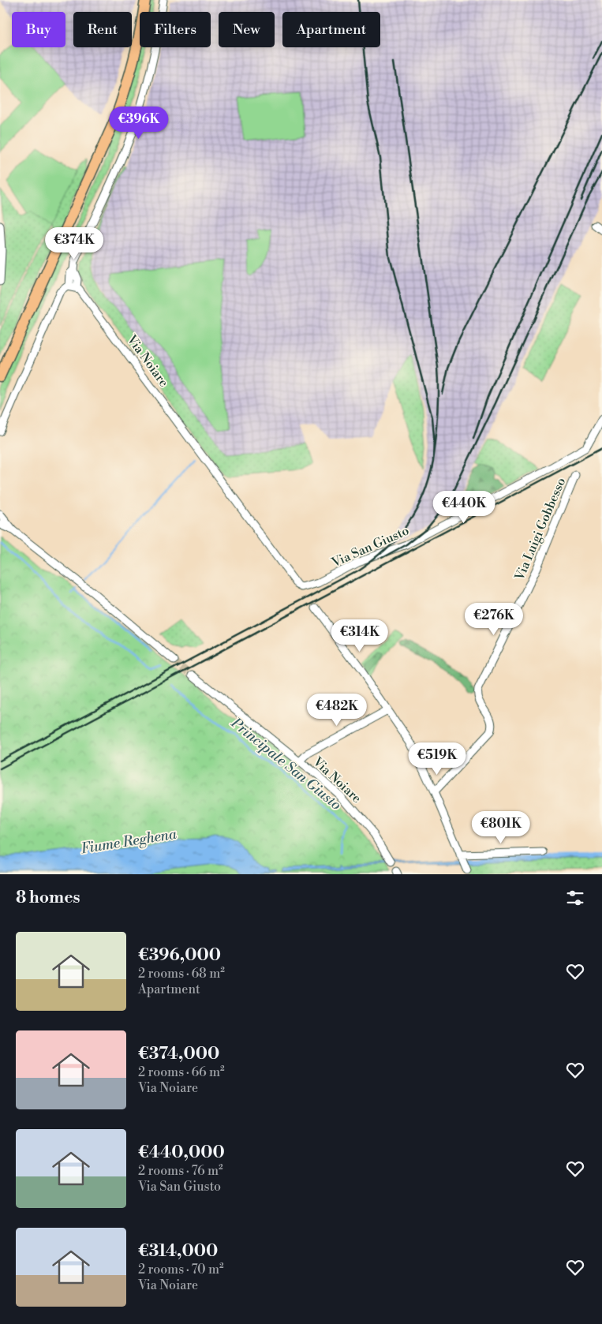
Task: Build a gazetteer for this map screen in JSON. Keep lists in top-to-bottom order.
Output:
{
  "streets": {
    "street": ["Via Noiare", "Via Luigi Gobbesso", "Via San Giusto"]
  },
  "crossings": [
    ["Via Noiare", "Via San Giusto"]
  ],
  "water": ["Principale San Giusto", "Fiume Reghena"],
  "page": {
    "chip": [
      "Buy",
      "Rent",
      "Filters",
      "New",
      "Apartment"
    ],
    "price": [
      "€396K",
      "€374K",
      "€440K",
      "€276K",
      "€314K",
      "€482K",
      "€519K",
      "€801K"
    ],
    "heading": "8 homes",
    "list": [
      {
        "name": "€396,000",
        "note": "2 rooms · 68 m² · Apartment"
      },
      {
        "name": "€374,000",
        "note": "2 rooms · 66 m² · Via Noiare"
      },
      {
        "name": "€440,000",
        "note": "2 rooms · 76 m² · Via San Giusto"
      },
      {
        "name": "€314,000",
        "note": "2 rooms · 70 m² · Via Noiare"
      }
    ]
  }
}
